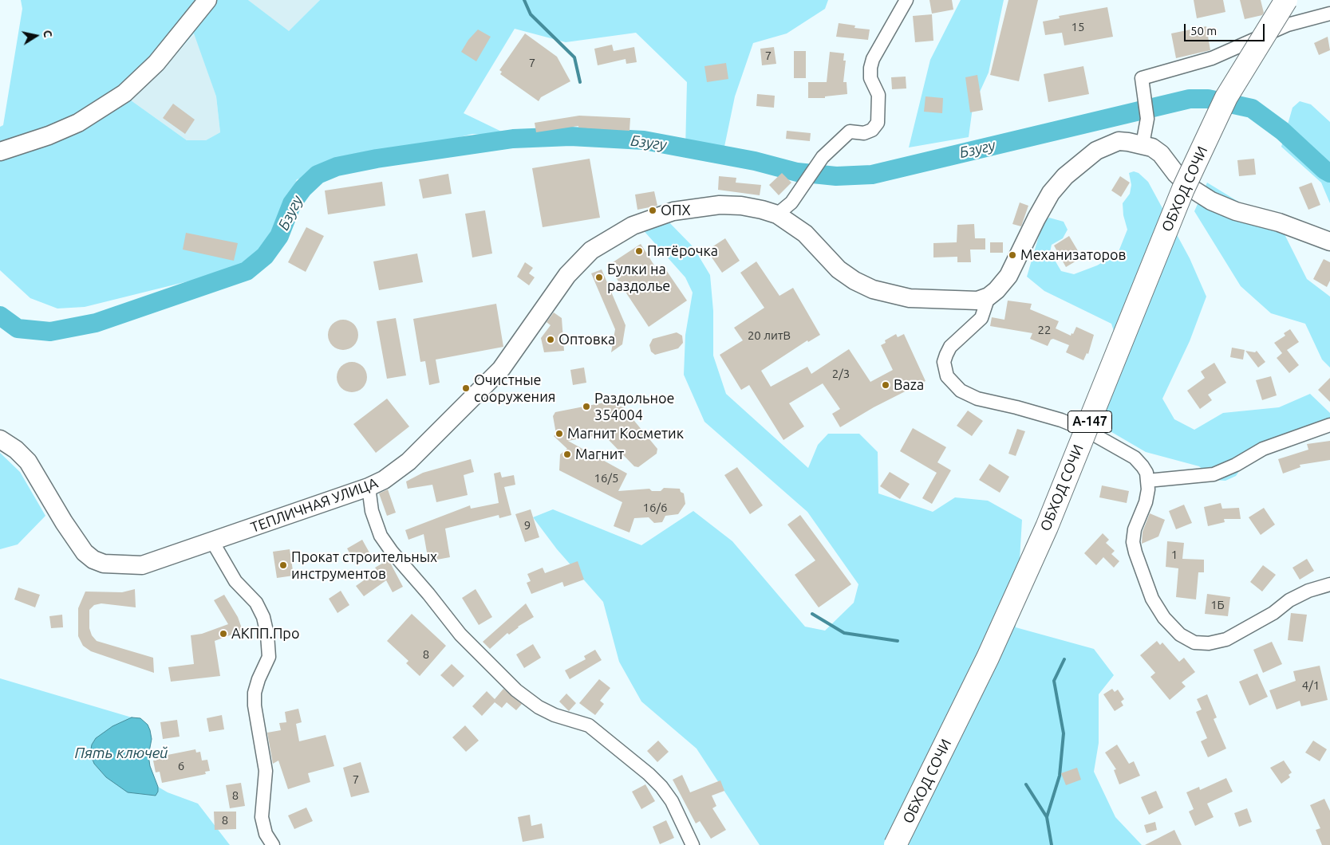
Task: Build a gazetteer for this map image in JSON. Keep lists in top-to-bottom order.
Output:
{
  "streets": {
    "highway": ["ОБХОД СОЧИ", "А-147"],
    "street": ["ТЕПЛИЧНАЯ УЛИЦА"]
  },
  "water": ["Бзугу", "Пять ключей"],
  "places": [
    "ОПХ",
    "Пятёрочка",
    "Механизаторов",
    "Булки на раздолье",
    "Оптовка",
    "Baza",
    "Очистные сооружения",
    "Раздольное 354004",
    "Магнит Косметик",
    "Магнит",
    "Прокат строительных инструментов",
    "АКПП.Про"
  ],
  "house_numbers": [
    "15",
    "7",
    "7",
    "22",
    "20 литВ",
    "2/3",
    "16/5",
    "16/6",
    "9",
    "1",
    "1Б",
    "8",
    "4/1",
    "6",
    "7",
    "8",
    "8"
  ],
  "scale_bar": "50 m",
  "north": "right"
}
